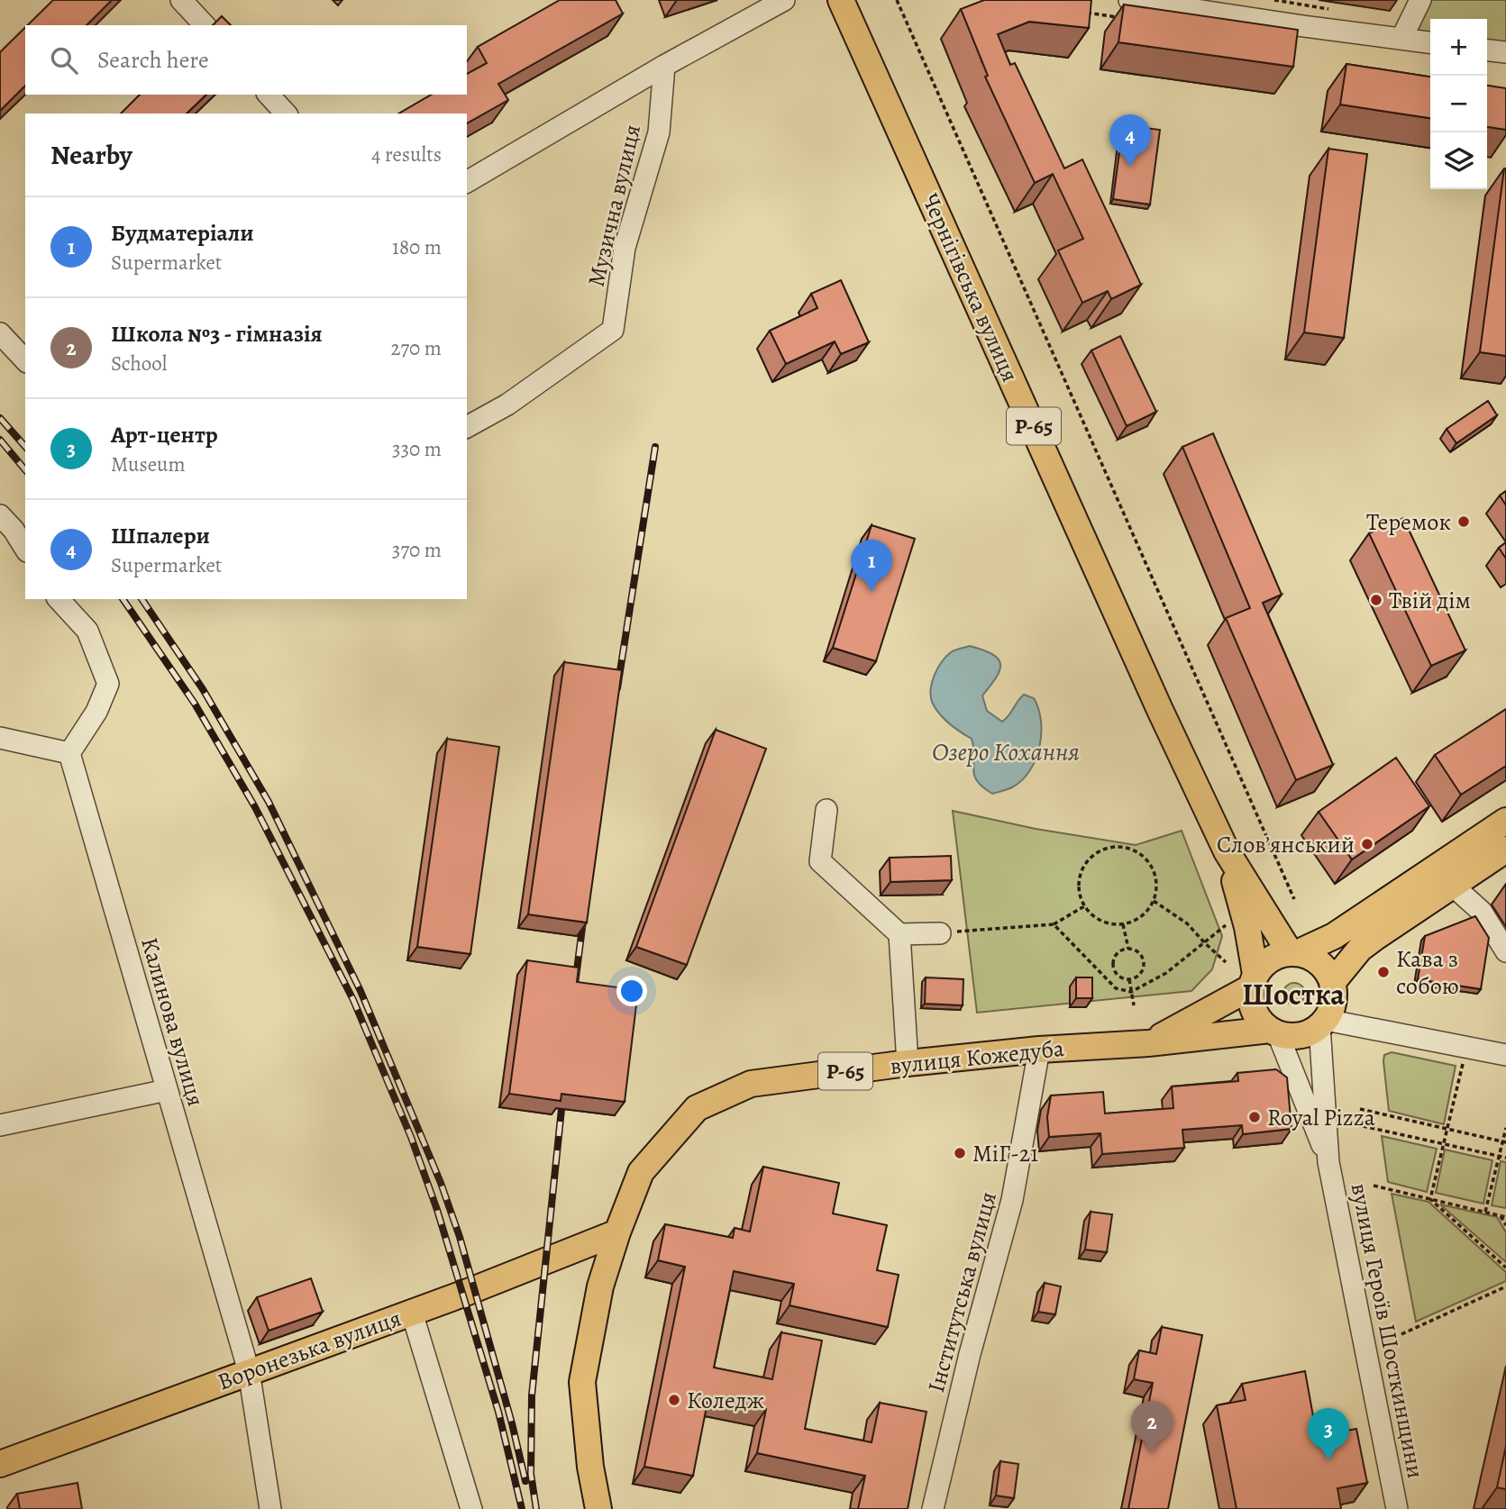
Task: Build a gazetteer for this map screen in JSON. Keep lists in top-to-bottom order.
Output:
{
  "streets": {
    "main road": [
      "Чернігівська вулиця",
      "Р-65",
      "вулиця Кожедуба",
      "Воронезька вулиця"
    ],
    "street": [
      "Музична вулиця",
      "Калинова вулиця",
      "Інститутська вулиця",
      "вулиця Героїв Шосткинщини"
    ]
  },
  "crossings": [
    ["Чернігівська вулиця", "Р-65"],
    ["Чернігівська вулиця", "вулиця Кожедуба"],
    ["Чернігівська вулиця", "вулиця Героїв Шосткинщини"],
    ["Р-65", "вулиця Кожедуба"],
    ["Р-65", "вулиця Героїв Шосткинщини"],
    ["Р-65", "Воронезька вулиця"],
    ["Калинова вулиця", "Воронезька вулиця"],
    ["вулиця Кожедуба", "Інститутська вулиця"],
    ["вулиця Кожедуба", "вулиця Героїв Шосткинщини"],
    ["вулиця Кожедуба", "Воронезька вулиця"]
  ],
  "districts": ["Шостка"],
  "water": ["Озеро Кохання"],
  "places": [
    "Теремок",
    "Твій дім",
    "Слов’янський",
    "Кава з собою",
    "Royal Pizza",
    "МіГ-21",
    "Коледж"
  ],
  "page": {
    "map_buttons": ["+", "−"],
    "search": "Search here",
    "heading": ["Nearby", "4 results"],
    "pins": [
      "4",
      "1",
      "2",
      "3"
    ],
    "list": [
      {
        "mark": "1",
        "name": "Будматеріали",
        "note": "Supermarket",
        "value": "180 m"
      },
      {
        "mark": "2",
        "name": "Школа №3 - гімназія",
        "note": "School",
        "value": "270 m"
      },
      {
        "mark": "3",
        "name": "Арт-центр",
        "note": "Museum",
        "value": "330 m"
      },
      {
        "mark": "4",
        "name": "Шпалери",
        "note": "Supermarket",
        "value": "370 m"
      }
    ]
  }
}
